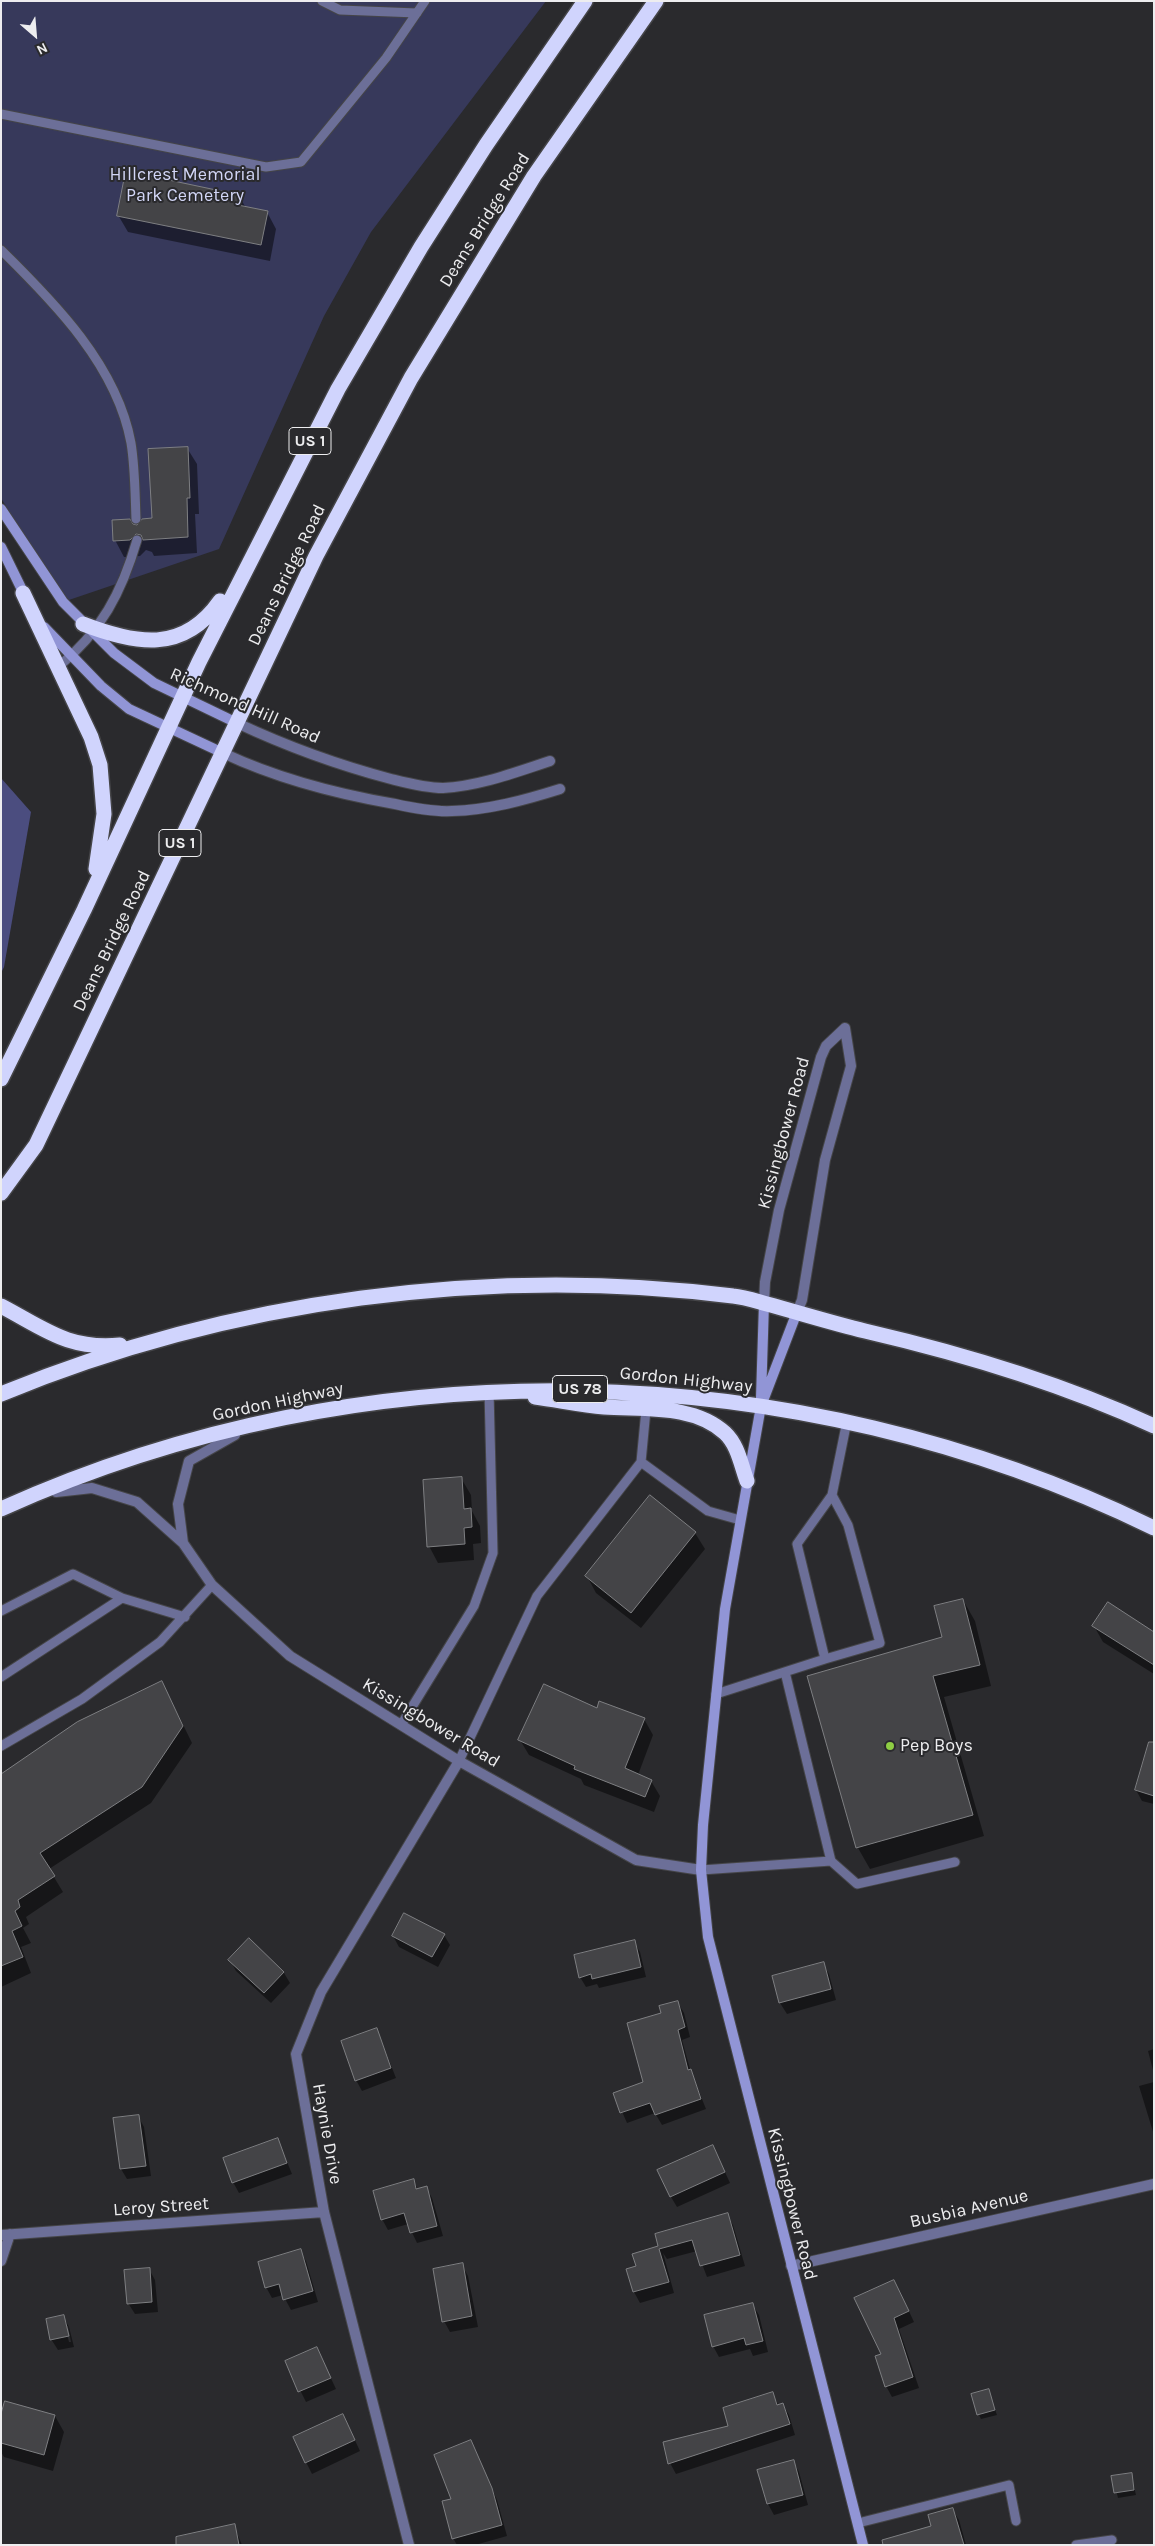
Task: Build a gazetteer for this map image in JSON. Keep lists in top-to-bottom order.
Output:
{
  "streets": {
    "highway": [
      "Deans Bridge Road",
      "US 1",
      "Gordon Highway",
      "US 78"
    ],
    "street": [
      "Richmond Hill Road",
      "Kissingbower Road",
      "Haynie Drive",
      "Leroy Street",
      "Busbia Avenue"
    ]
  },
  "crossings": [
    ["Deans Bridge Road", "Richmond Hill Road"],
    ["US 1", "Richmond Hill Road"],
    ["Kissingbower Road", "Gordon Highway"],
    ["Kissingbower Road", "Haynie Drive"],
    ["Kissingbower Road", "Busbia Avenue"],
    ["Haynie Drive", "Leroy Street"]
  ],
  "parks": ["Hillcrest Memorial Park Cemetery"],
  "places": ["Pep Boys"],
  "north": "bottom right"
}
